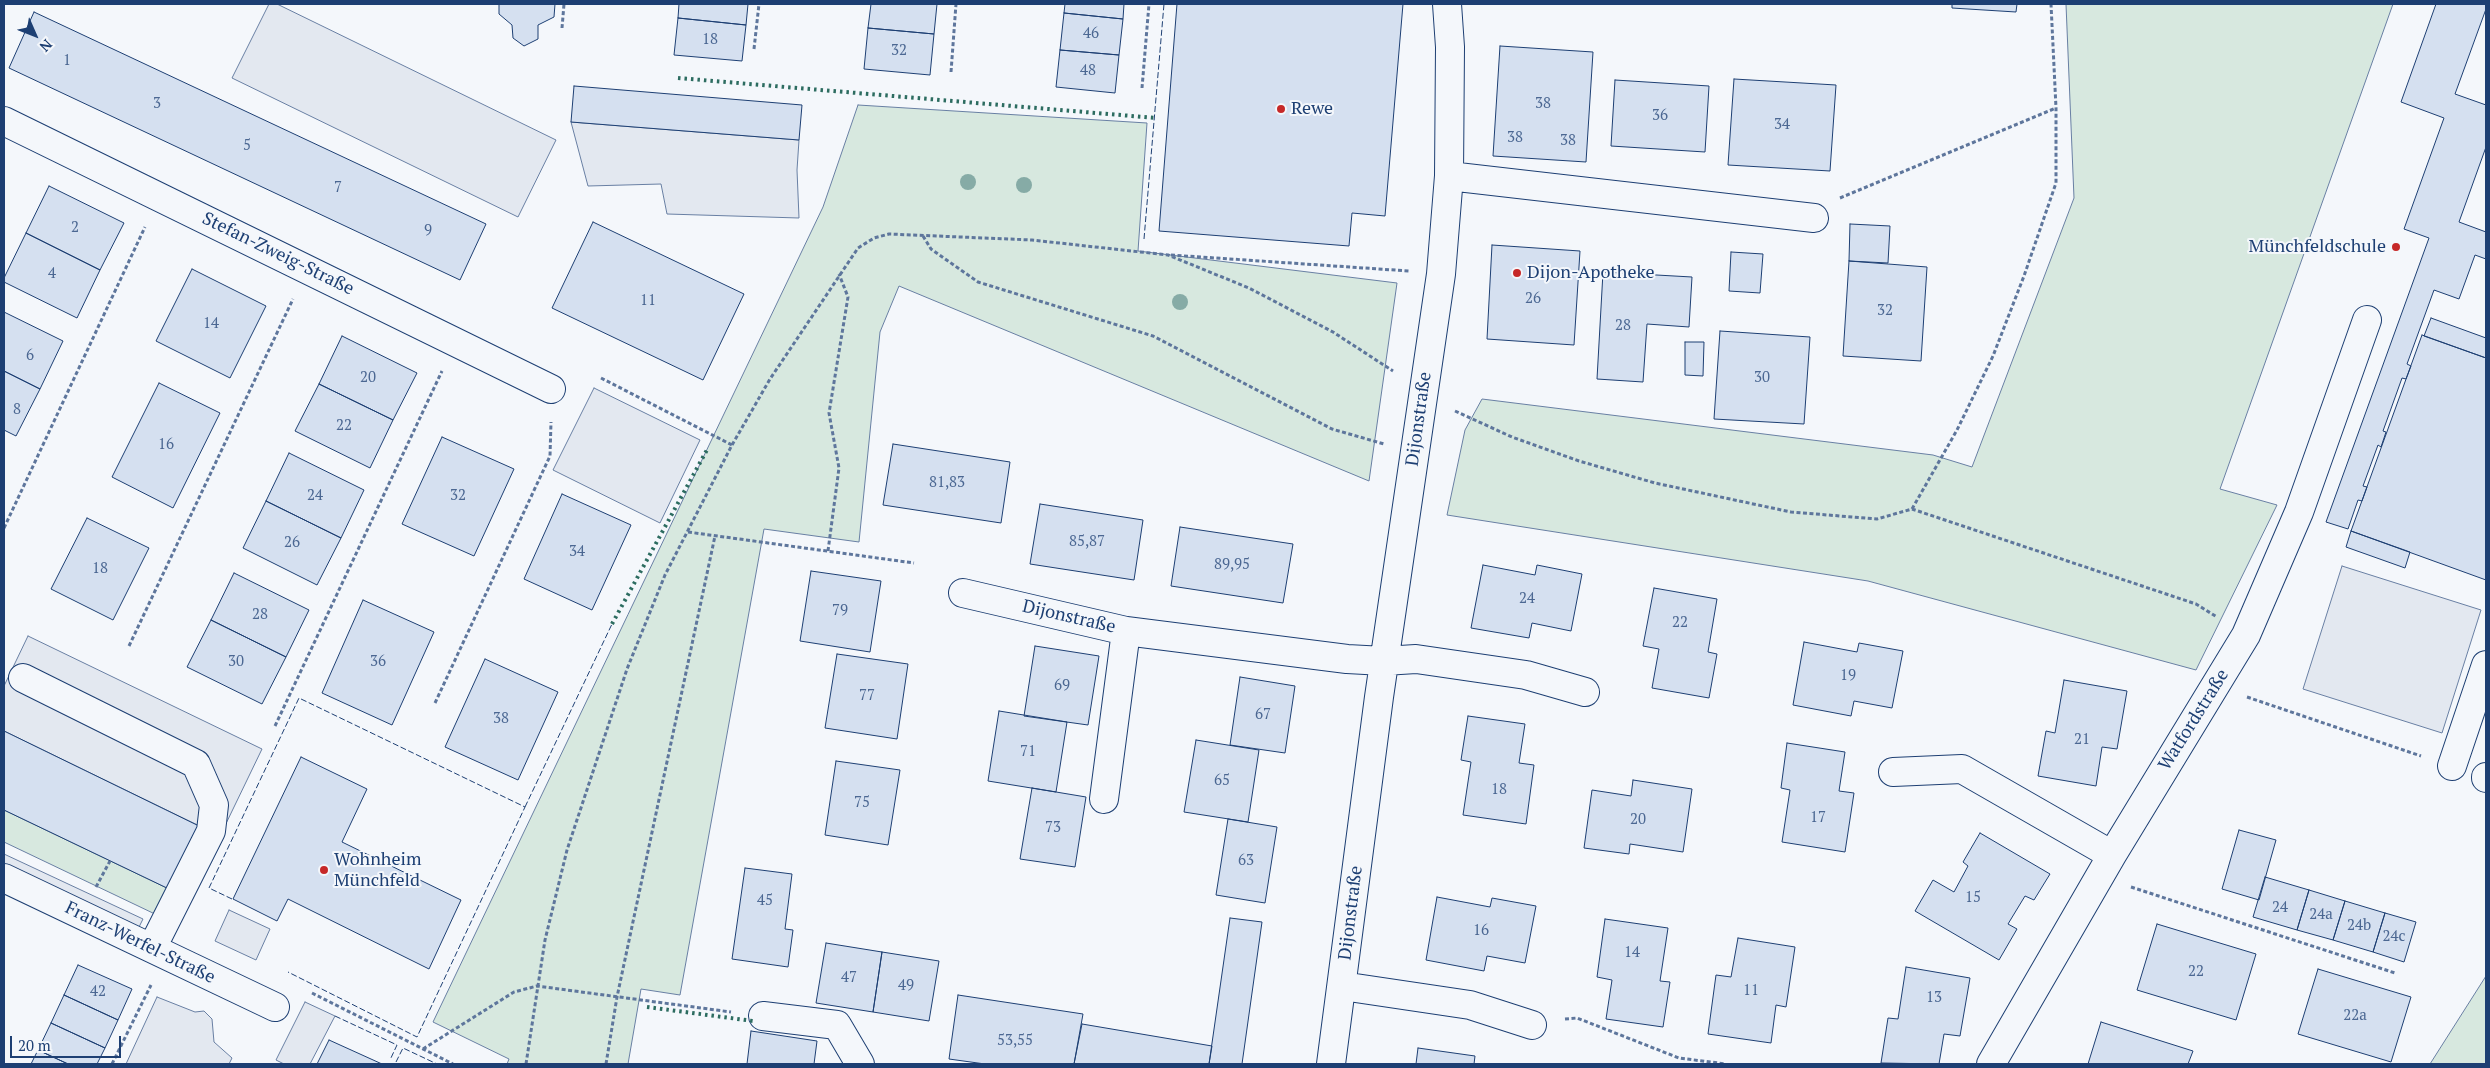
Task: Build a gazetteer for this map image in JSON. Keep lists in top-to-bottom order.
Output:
{
  "streets": {
    "street": [
      "Stefan-Zweig-Straße",
      "Dijonstraße",
      "Watfordstraße",
      "Franz-Werfel-Straße"
    ]
  },
  "places": [
    "Rewe",
    "Münchfeldschule",
    "Dijon-Apotheke",
    "Wohnheim Münchfeld"
  ],
  "house_numbers": [
    "46",
    "18",
    "32",
    "1",
    "48",
    "3",
    "38",
    "36",
    "34",
    "38",
    "38",
    "5",
    "7",
    "2",
    "9",
    "4",
    "26",
    "11",
    "32",
    "14",
    "28",
    "6",
    "20",
    "30",
    "8",
    "22",
    "16",
    "81,83",
    "24",
    "32",
    "85,87",
    "26",
    "34",
    "89,95",
    "18",
    "24",
    "79",
    "28",
    "22",
    "30",
    "36",
    "19",
    "69",
    "77",
    "67",
    "38",
    "21",
    "71",
    "65",
    "18",
    "75",
    "17",
    "20",
    "73",
    "63",
    "15",
    "45",
    "24",
    "24a",
    "24b",
    "16",
    "24c",
    "14",
    "22",
    "47",
    "49",
    "11",
    "42",
    "13",
    "22a",
    "53,55"
  ],
  "scale_bar": "20 m",
  "north": "bottom right"
}
